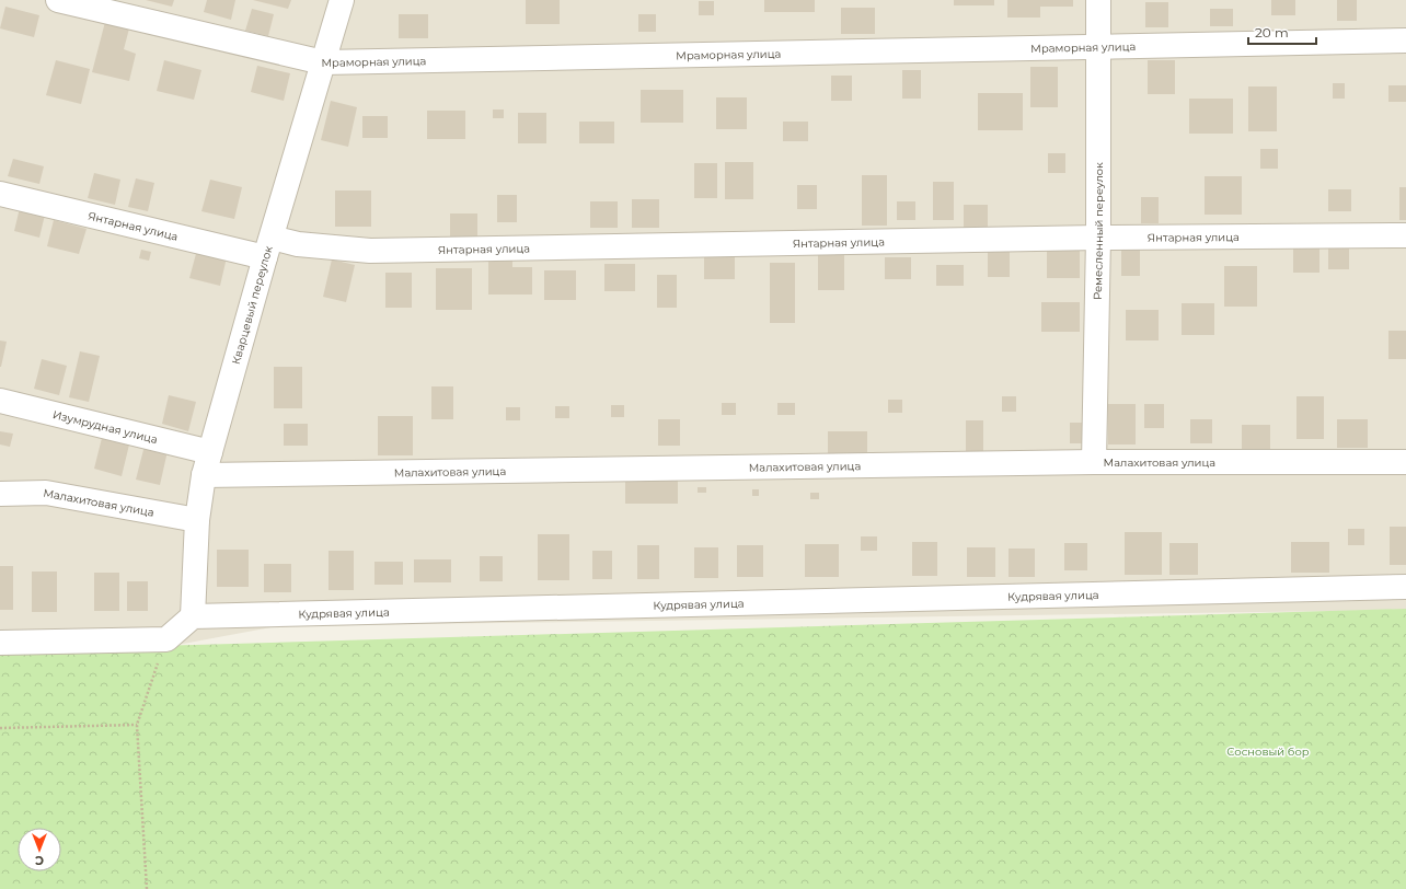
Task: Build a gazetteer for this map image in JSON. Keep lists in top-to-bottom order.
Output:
{
  "streets": {
    "street": [
      "Мраморная улица",
      "Янтарная улица",
      "Ремесленный переулок",
      "Кварцевый переулок",
      "Изумрудная улица",
      "Малахитовая улица",
      "Кудрявая улица"
    ]
  },
  "crossings": [
    ["Мраморная улица", "Ремесленный переулок"],
    ["Мраморная улица", "Кварцевый переулок"],
    ["Янтарная улица", "Ремесленный переулок"],
    ["Янтарная улица", "Кварцевый переулок"],
    ["Ремесленный переулок", "Малахитовая улица"],
    ["Кварцевый переулок", "Изумрудная улица"],
    ["Кварцевый переулок", "Малахитовая улица"],
    ["Кварцевый переулок", "Кудрявая улица"]
  ],
  "parks": ["Сосновый бор"],
  "scale_bar": "20 m",
  "north": "bottom"
}
